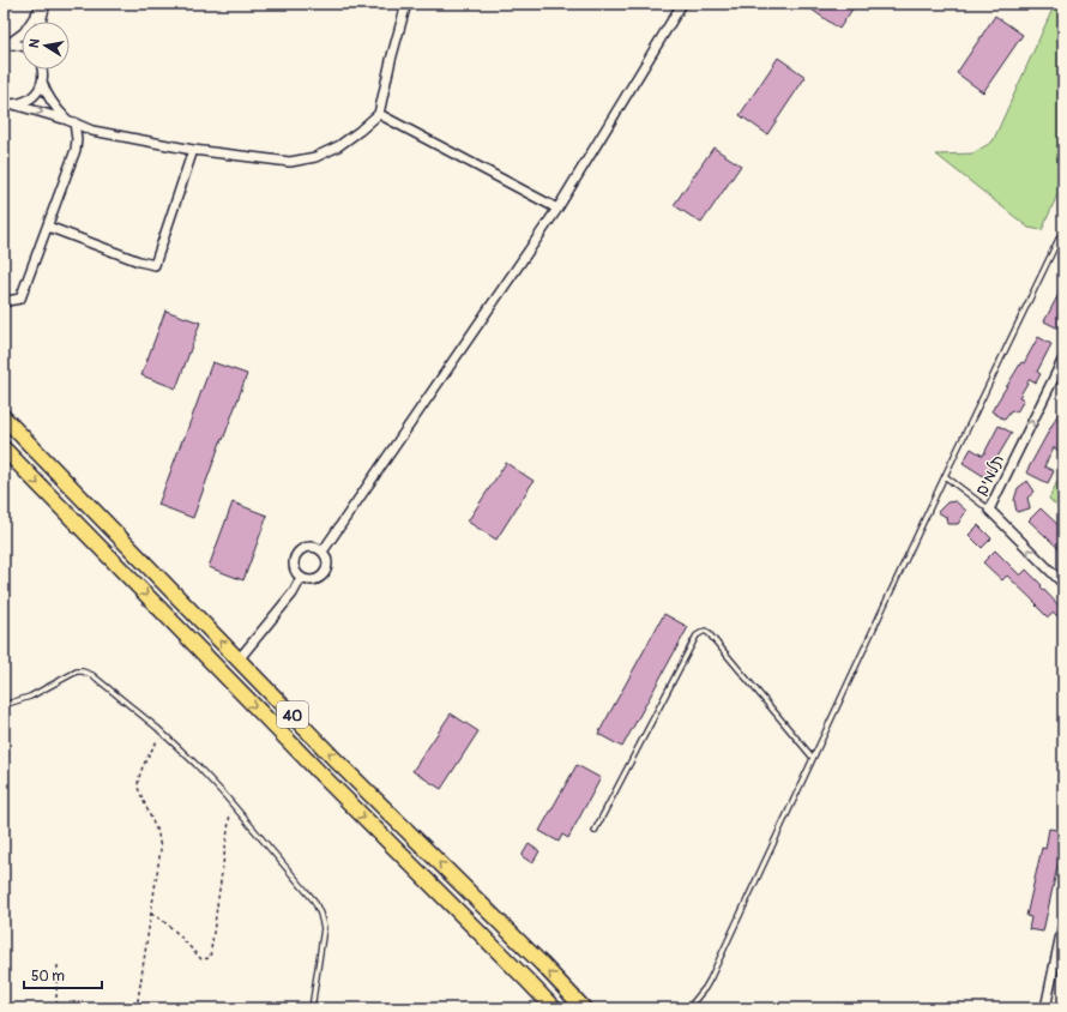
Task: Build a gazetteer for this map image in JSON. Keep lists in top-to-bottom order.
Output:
{
  "streets": {
    "highway": ["40"],
    "street": ["תלמים"]
  },
  "one_way": ["תלמים"],
  "scale_bar": "50 m",
  "north": "left"
}
